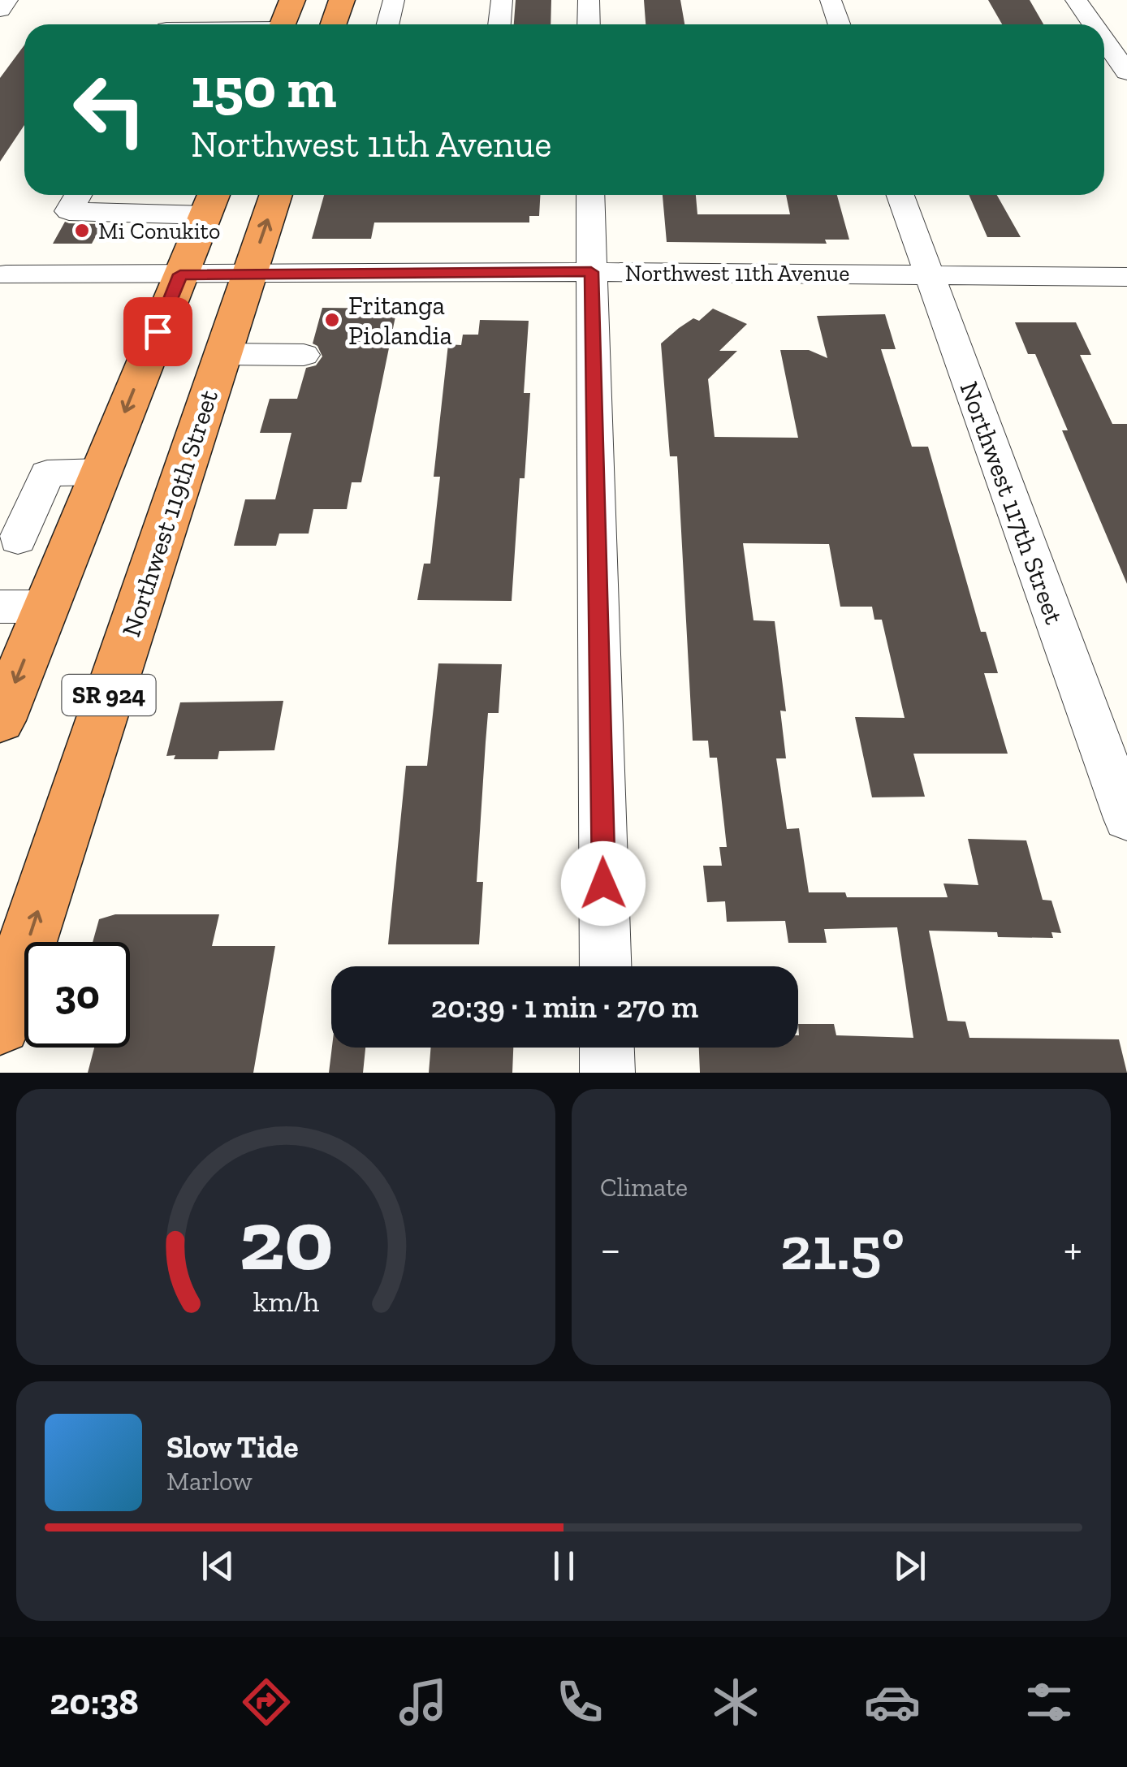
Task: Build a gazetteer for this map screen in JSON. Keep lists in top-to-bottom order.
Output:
{
  "streets": {
    "highway": ["Northwest 119th Street", "SR 924"],
    "street": ["Northwest 11th Avenue", "Northwest 117th Street"]
  },
  "crossings": [
    ["Northwest 11th Avenue", "Northwest 117th Street"],
    ["Northwest 11th Avenue", "Northwest 119th Street"]
  ],
  "places": ["Mi Conukito", "Fritanga Piolandia"],
  "page": {
    "turn": ["150 m", "Northwest 11th Avenue"],
    "limit": "30",
    "trip": "20:39 · 1 min · 270 m",
    "tile": "Climate",
    "heat": ["−", "21.5°", "+"],
    "song": ["Slow Tide", "Marlow"],
    "tabs": "20:38",
    "gauge": ["20", "km/h"]
  }
}
